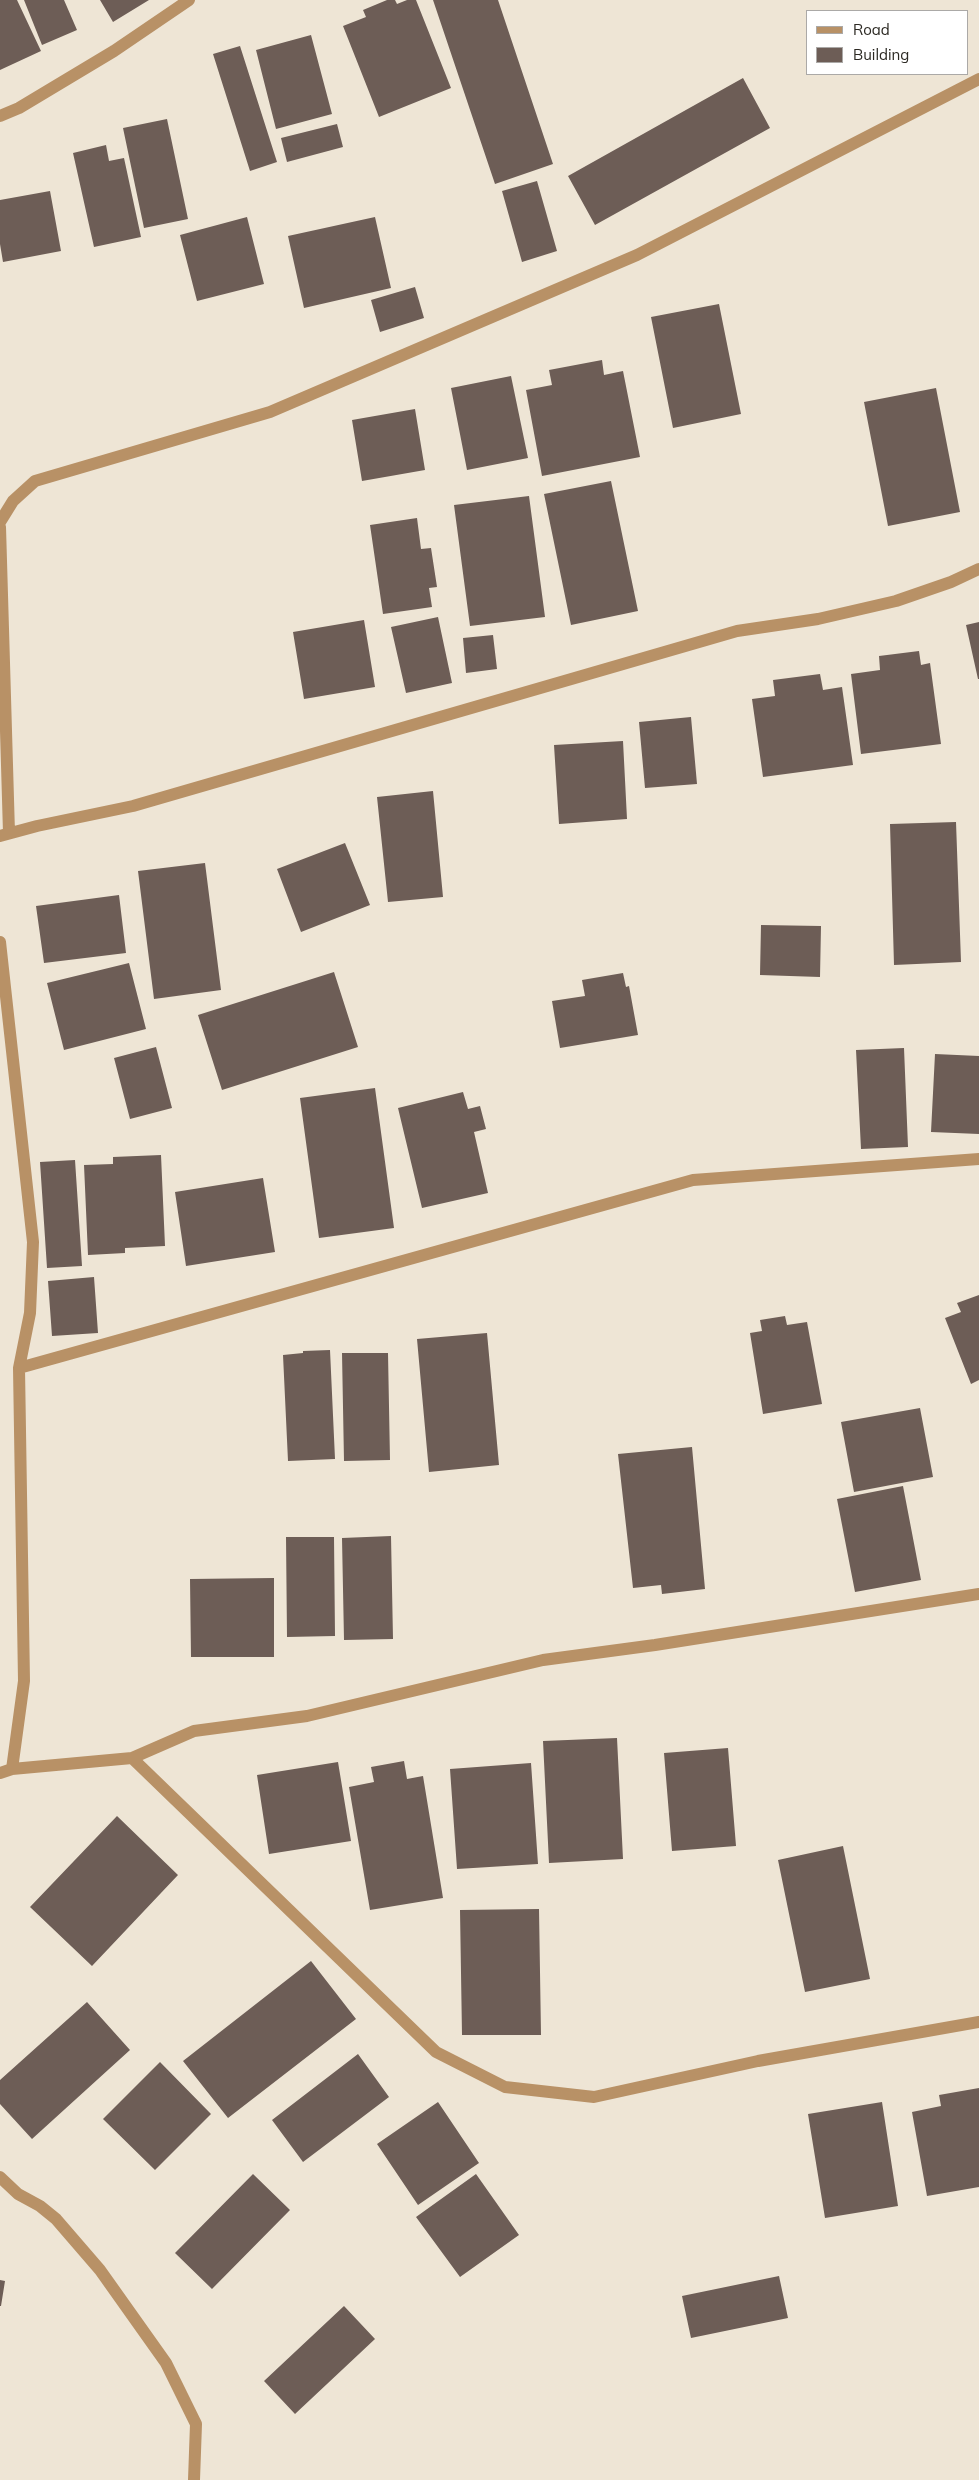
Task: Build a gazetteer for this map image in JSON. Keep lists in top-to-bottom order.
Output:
{
  "legend": ["Road", "Building"]
}
